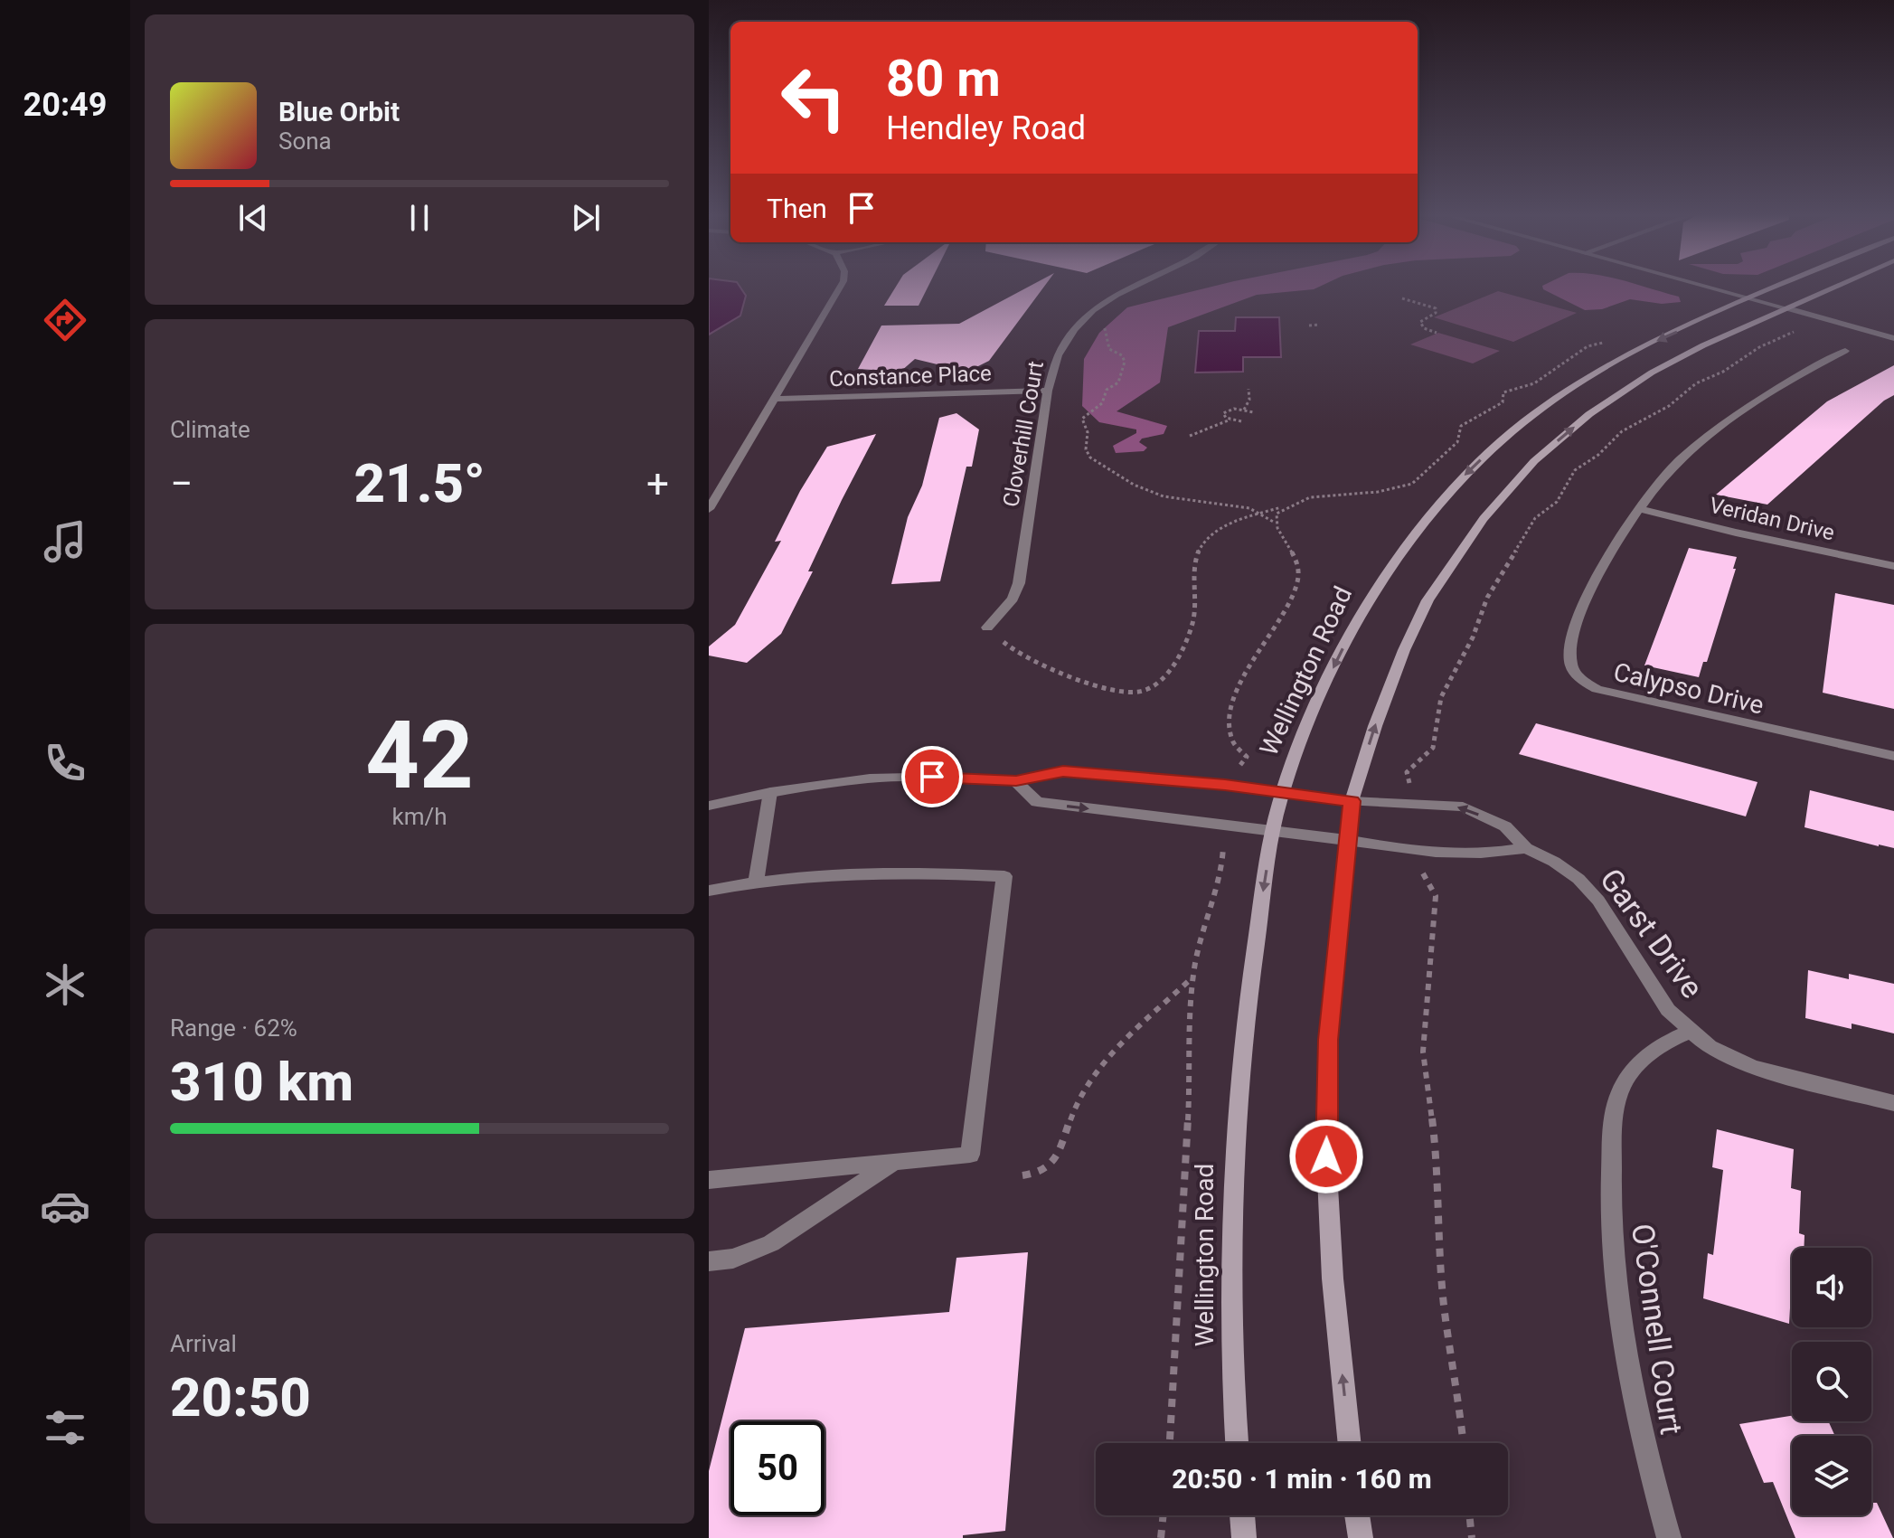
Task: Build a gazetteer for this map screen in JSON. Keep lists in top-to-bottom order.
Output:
{
  "streets": {
    "main road": ["Wellington Road"],
    "street": [
      "Constance Place",
      "Cloverhill Court",
      "Veridan Drive",
      "Calypso Drive",
      "Garst Drive",
      "O'Connell Court"
    ]
  },
  "crossings": [
    ["Constance Place", "Cloverhill Court"],
    ["Veridan Drive", "Calypso Drive"],
    ["Wellington Road", "Garst Drive"],
    ["Garst Drive", "O'Connell Court"]
  ],
  "page": {
    "tabs": "20:49",
    "turn": ["80 m", "Hendley Road"],
    "song": ["Blue Orbit", "Sona"],
    "then": "Then",
    "tile": [
      "Climate",
      ["42", "km/h"],
      ["Range · 62%", "310 km"],
      ["Arrival", "20:50"]
    ],
    "heat": ["−", "21.5°", "+"],
    "limit": "50",
    "trip": "20:50 · 1 min · 160 m"
  }
}
